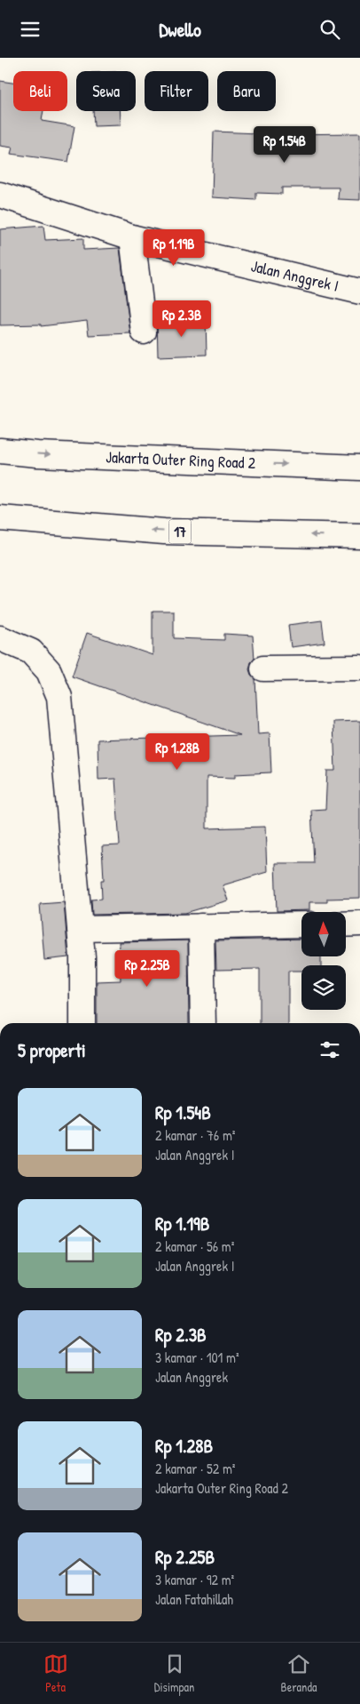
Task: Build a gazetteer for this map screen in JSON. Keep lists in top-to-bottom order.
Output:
{
  "streets": {
    "main road": ["Jalan Anggrek I", "Jakarta Outer Ring Road 2", "17"]
  },
  "north": "top",
  "page": {
    "header": "Dwello",
    "chip": [
      "Beli",
      "Sewa",
      "Filter",
      "Baru"
    ],
    "price": [
      "Rp 1.54B",
      "Rp 1.19B",
      "Rp 2.3B",
      "Rp 1.28B",
      "Rp 2.25B"
    ],
    "heading": "5 properti",
    "list": [
      {
        "name": "Rp 1.54B",
        "note": "2 kamar · 76 m² · Jalan Anggrek I"
      },
      {
        "name": "Rp 1.19B",
        "note": "2 kamar · 56 m² · Jalan Anggrek I"
      },
      {
        "name": "Rp 2.3B",
        "note": "3 kamar · 101 m² · Jalan Anggrek"
      },
      {
        "name": "Rp 1.28B",
        "note": "2 kamar · 52 m² · Jakarta Outer Ring Road 2"
      },
      {
        "name": "Rp 2.25B",
        "note": "3 kamar · 92 m² · Jalan Fatahillah"
      }
    ],
    "tabs": ["Peta", "Disimpan", "Beranda"]
  }
}
